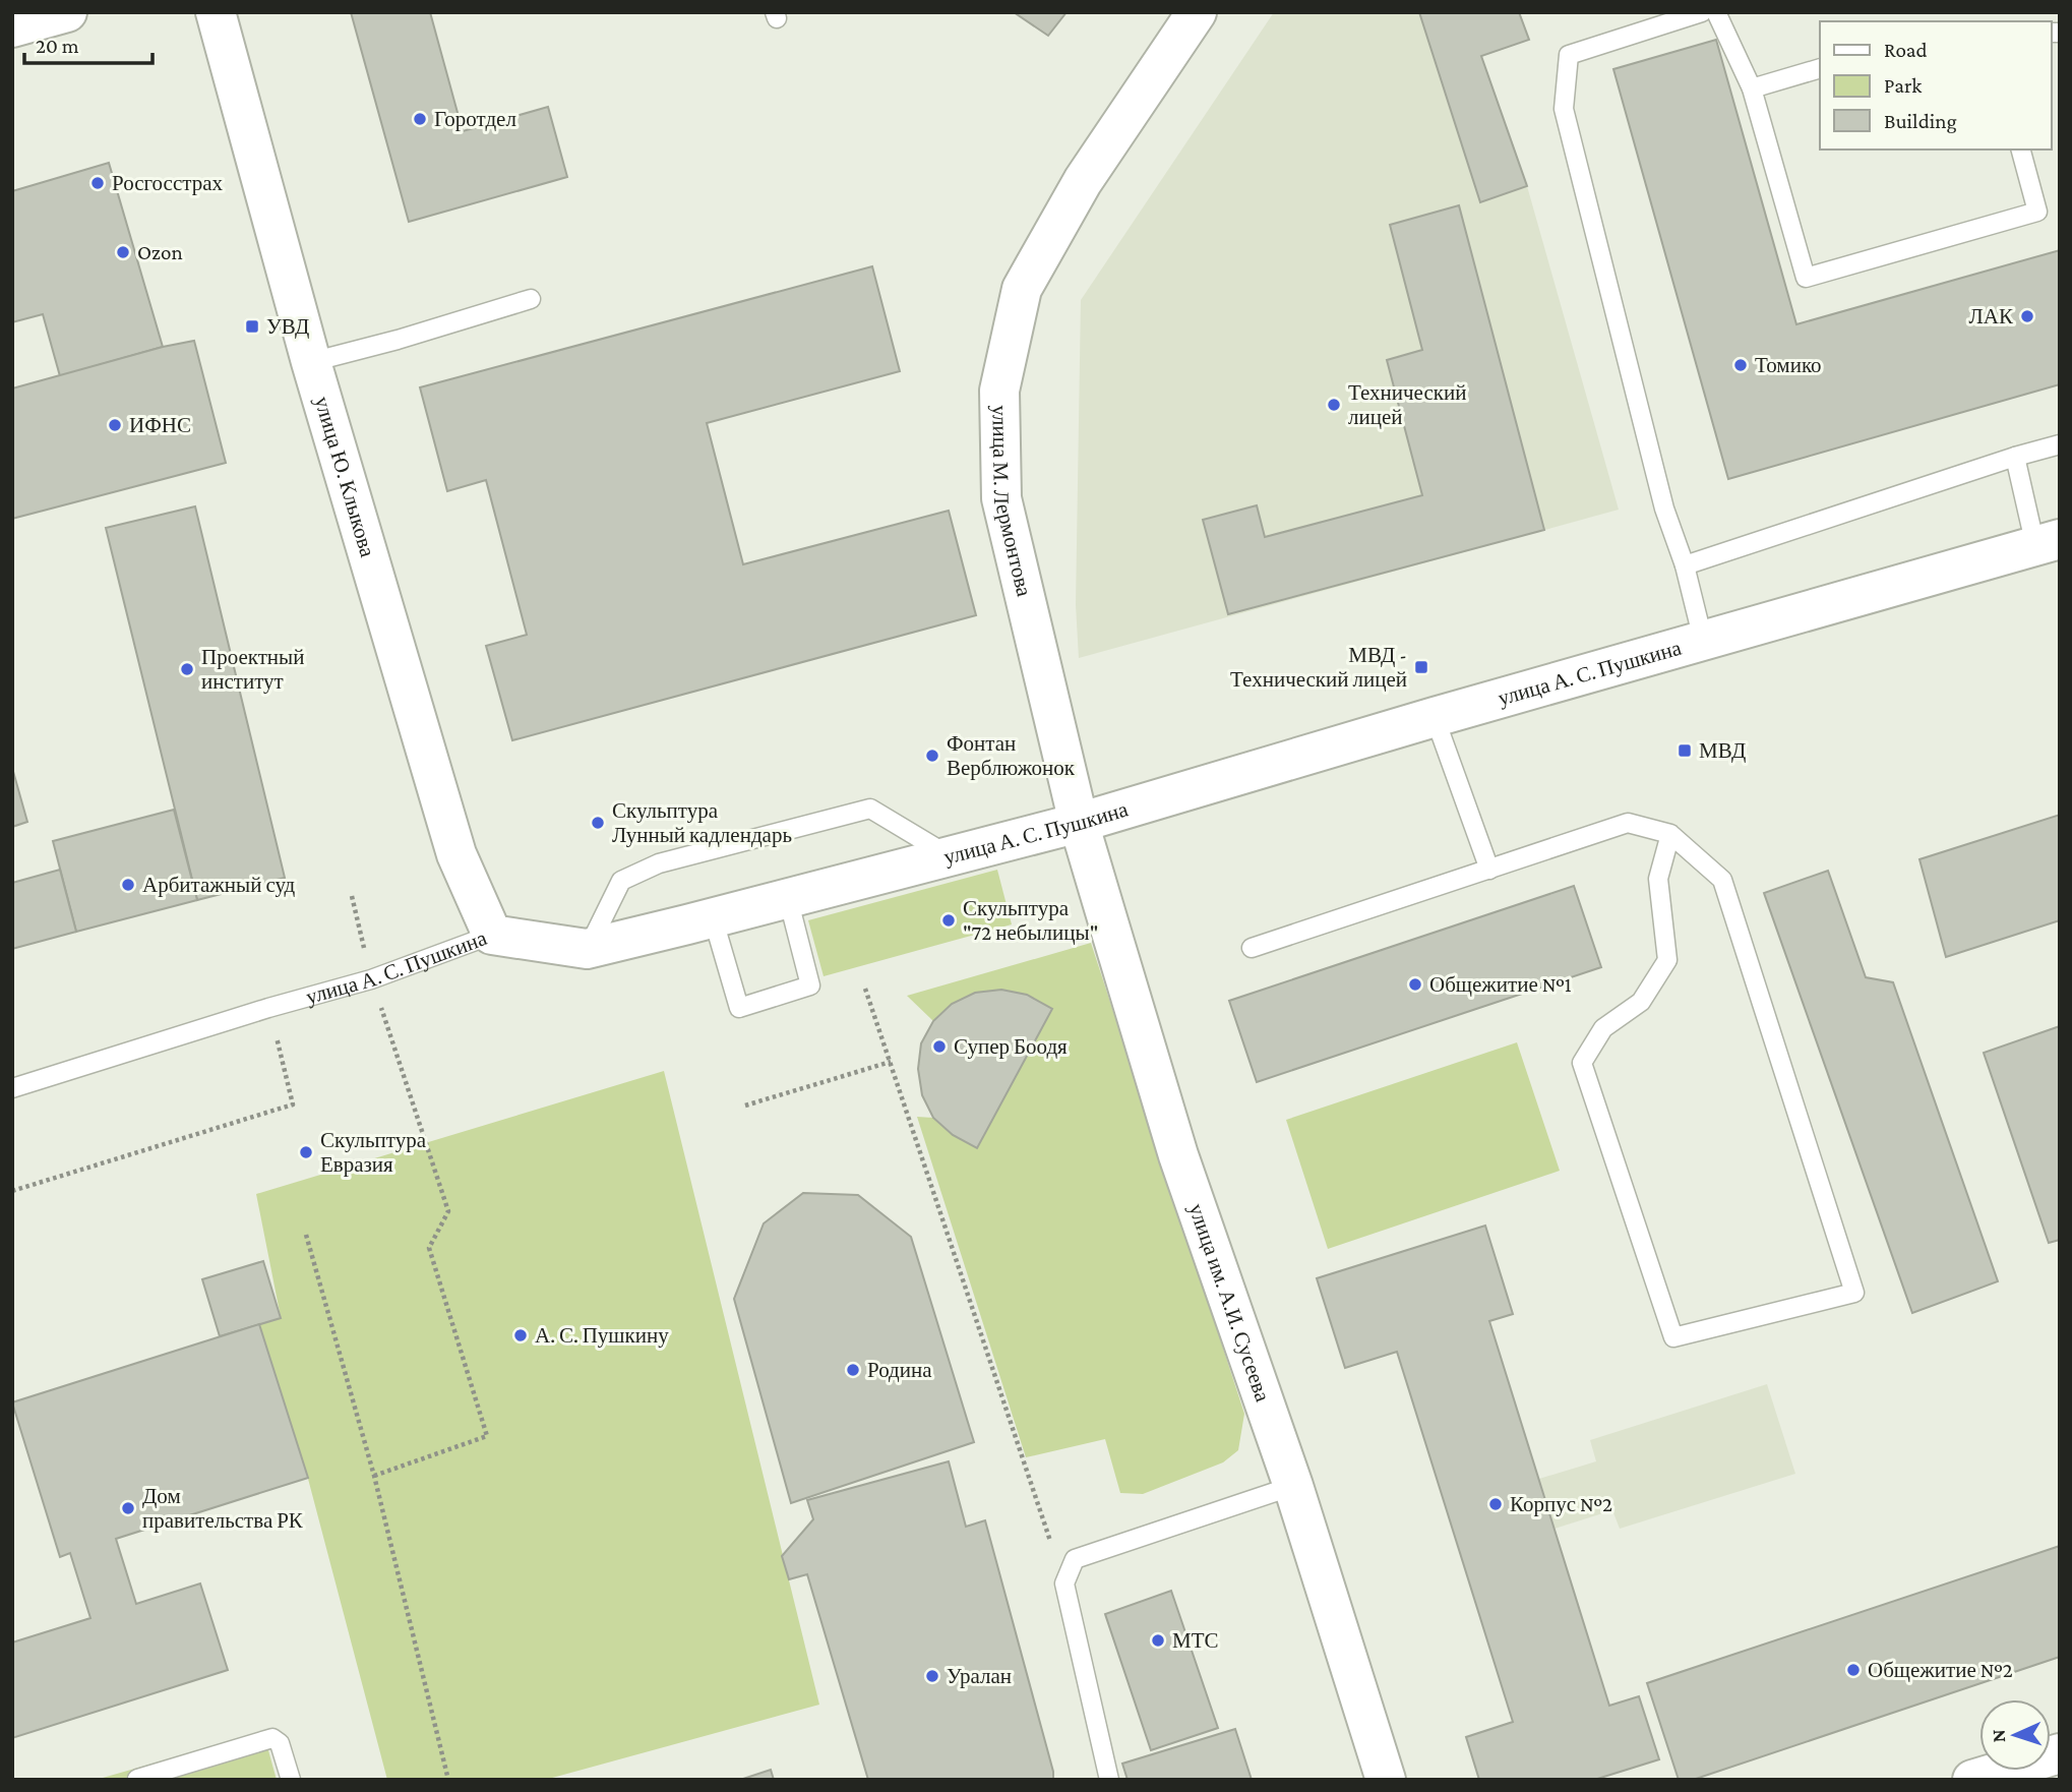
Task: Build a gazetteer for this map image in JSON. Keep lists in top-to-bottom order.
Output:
{
  "streets": {
    "main road": [
      "улица Ю. Клыкова",
      "улица М. Лермонтова",
      "улица А. С. Пушкина",
      "улица им. А.И. Сусеева"
    ]
  },
  "crossings": [
    ["улица Ю. Клыкова", "улица А. С. Пушкина"],
    ["улица М. Лермонтова", "улица А. С. Пушкина"],
    ["улица М. Лермонтова", "улица им. А.И. Сусеева"],
    ["улица А. С. Пушкина", "улица им. А.И. Сусеева"]
  ],
  "places": {
    "other": [
      "Горотдел",
      "Росгосстрах",
      "Ozon",
      "ЛАК",
      "Томико",
      "Технический лицей",
      "ИФНС",
      "Проектный институт",
      "Фонтан Верблюжонок",
      "Скульптура Лунный кадлендарь",
      "Арбитажный суд",
      "Скульптура \"72 небылицы\"",
      "Общежитие №1",
      "Супер Боодя",
      "Скульптура Евразия",
      "А. С. Пушкину",
      "Родина",
      "Корпус №2",
      "Дом правительства РК",
      "МТС",
      "Общежитие №2",
      "Уралан"
    ],
    "transit": ["УВД", "МВД - Технический лицей", "МВД"]
  },
  "legend": ["Road", "Park", "Building"],
  "scale_bar": "20 m",
  "north": "left"
}
